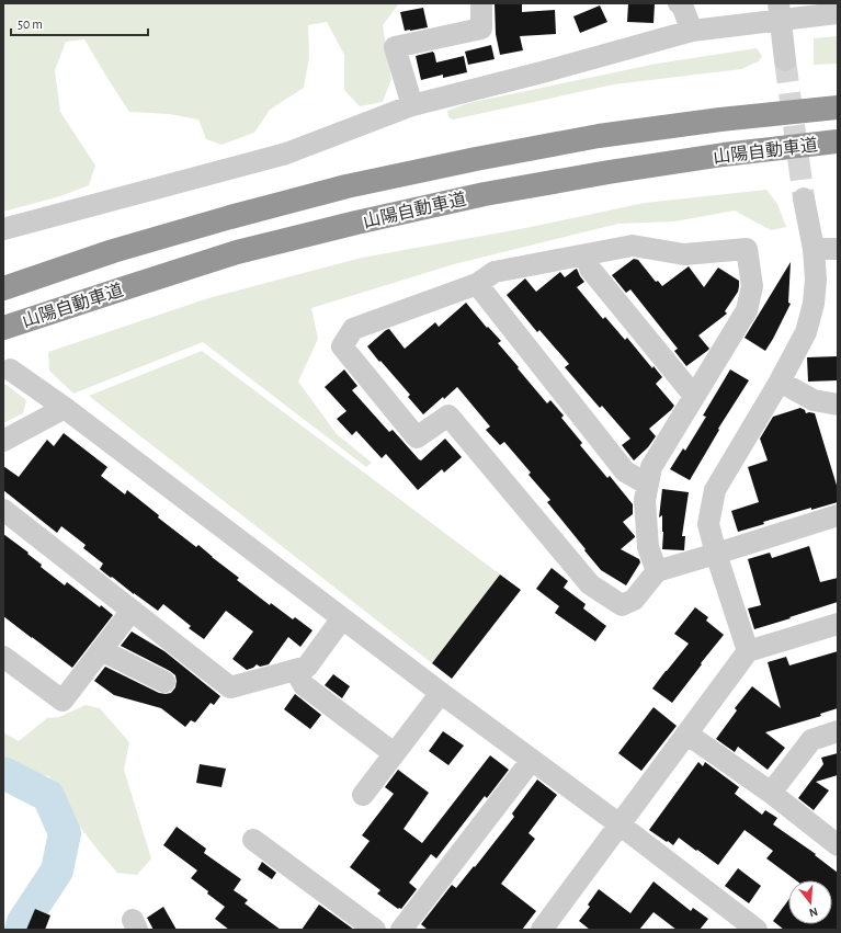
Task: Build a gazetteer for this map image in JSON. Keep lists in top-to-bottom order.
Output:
{
  "streets": {
    "highway": ["山陽自動車道"]
  },
  "scale_bar": "50 m",
  "north": "bottom"
}
